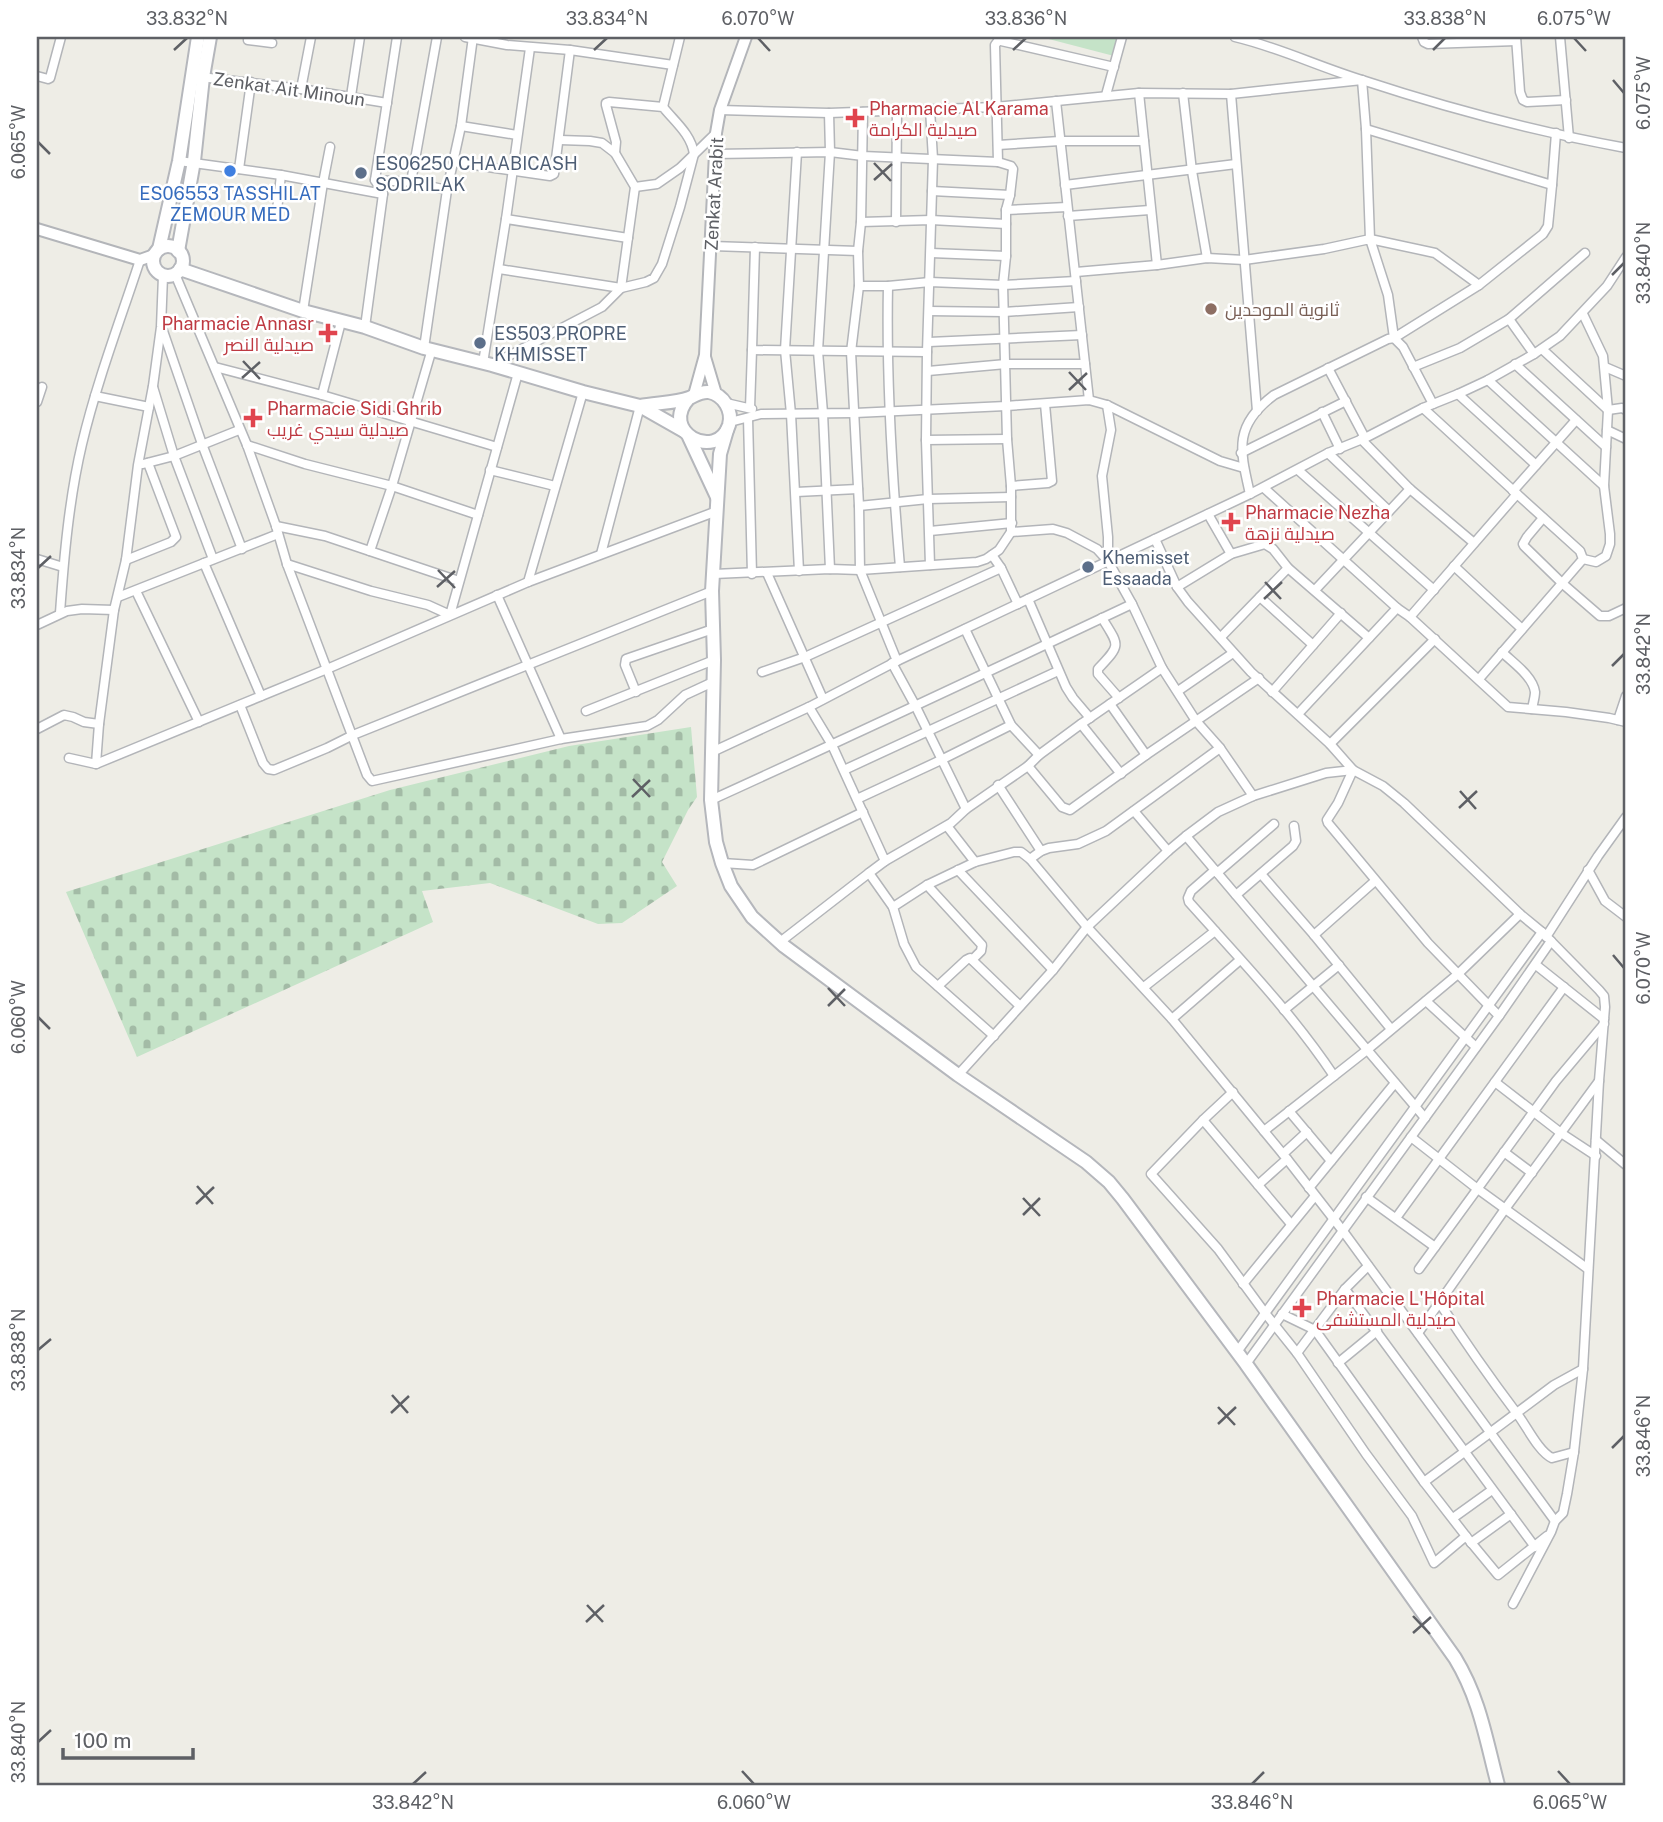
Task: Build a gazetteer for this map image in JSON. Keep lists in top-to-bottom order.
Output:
{
  "streets": {
    "street": ["Zenkat Ait Minoun", "Zenkat Arabit"]
  },
  "places": {
    "health": [
      "Pharmacie Al Karama صيدلية الكرامة",
      "Pharmacie Annasr صيدلية النصر",
      "Pharmacie Sidi Ghrib صيدلية سيدي غريب",
      "Pharmacie Nezha صيدلية نزهة",
      "Pharmacie L'Hôpital صيدلية المستشفى"
    ],
    "other": [
      "ES06553 TASSHILAT ZEMOUR MED",
      "ES06250 CHAABICASH SODRILAK",
      "ثانوية الموحدين",
      "ES503 PROPRE KHMISSET",
      "Khemisset Essaada"
    ]
  },
  "scale_bar": "100 m",
  "coordinates": [
    "33.832°N",
    "33.834°N",
    "6.070°W",
    "33.836°N",
    "33.838°N",
    "6.075°W",
    "6.065°W",
    "33.840°N",
    "33.842°N",
    "6.060°W",
    "33.846°N"
  ]
}
